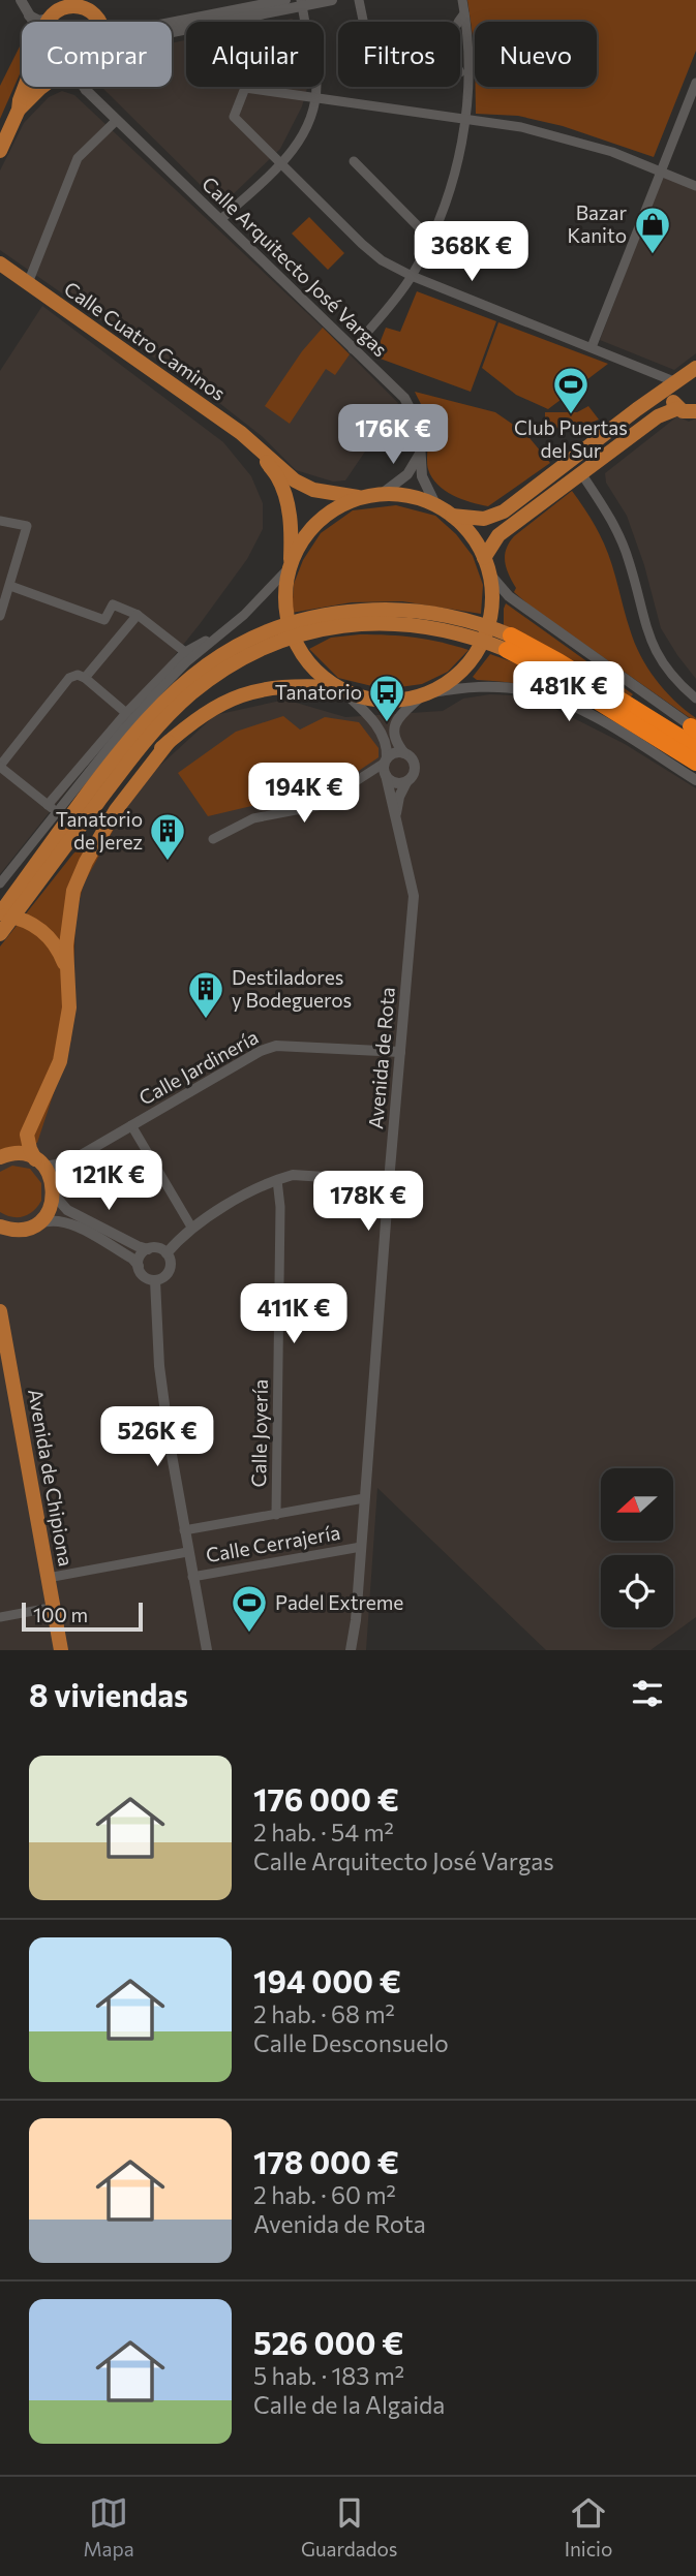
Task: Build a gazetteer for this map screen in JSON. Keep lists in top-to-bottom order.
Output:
{
  "streets": {
    "main road": ["Calle Cuatro Caminos", "Avenida de Chipiona"],
    "street": [
      "Calle Arquitecto José Vargas",
      "Avenida de Rota",
      "Calle Jardinería",
      "Calle Joyería",
      "Calle Cerrajería"
    ]
  },
  "crossings": [
    ["Calle Arquitecto José Vargas", "Calle Cuatro Caminos"],
    ["Calle Arquitecto José Vargas", "Avenida de Rota"],
    ["Calle Cuatro Caminos", "Avenida de Rota"],
    ["Avenida de Rota", "Calle Jardinería"],
    ["Avenida de Rota", "Calle Cerrajería"],
    ["Calle Joyería", "Calle Cerrajería"]
  ],
  "places": {
    "shop": ["Bazar Kanito"],
    "sports": ["Club Puertas del Sur", "Padel Extreme"],
    "bus stop": ["Tanatorio"],
    "building": ["Tanatorio de Jerez", "Destiladores y Bodegueros"]
  },
  "scale_bar": "100 m",
  "north": "left",
  "page": {
    "chip": [
      "Comprar",
      "Alquilar",
      "Filtros",
      "Nuevo"
    ],
    "price": [
      "368K €",
      "176K €",
      "481K €",
      "194K €",
      "121K €",
      "178K €",
      "411K €",
      "526K €"
    ],
    "scale": "100 m",
    "heading": "8 viviendas",
    "list": [
      {
        "name": "176 000 €",
        "note": "2 hab. · 54 m² · Calle Arquitecto José Vargas"
      },
      {
        "name": "194 000 €",
        "note": "2 hab. · 68 m² · Calle Desconsuelo"
      },
      {
        "name": "178 000 €",
        "note": "2 hab. · 60 m² · Avenida de Rota"
      },
      {
        "name": "526 000 €",
        "note": "5 hab. · 183 m² · Calle de la Algaida"
      }
    ],
    "tabs": ["Mapa", "Guardados", "Inicio"]
  }
}
